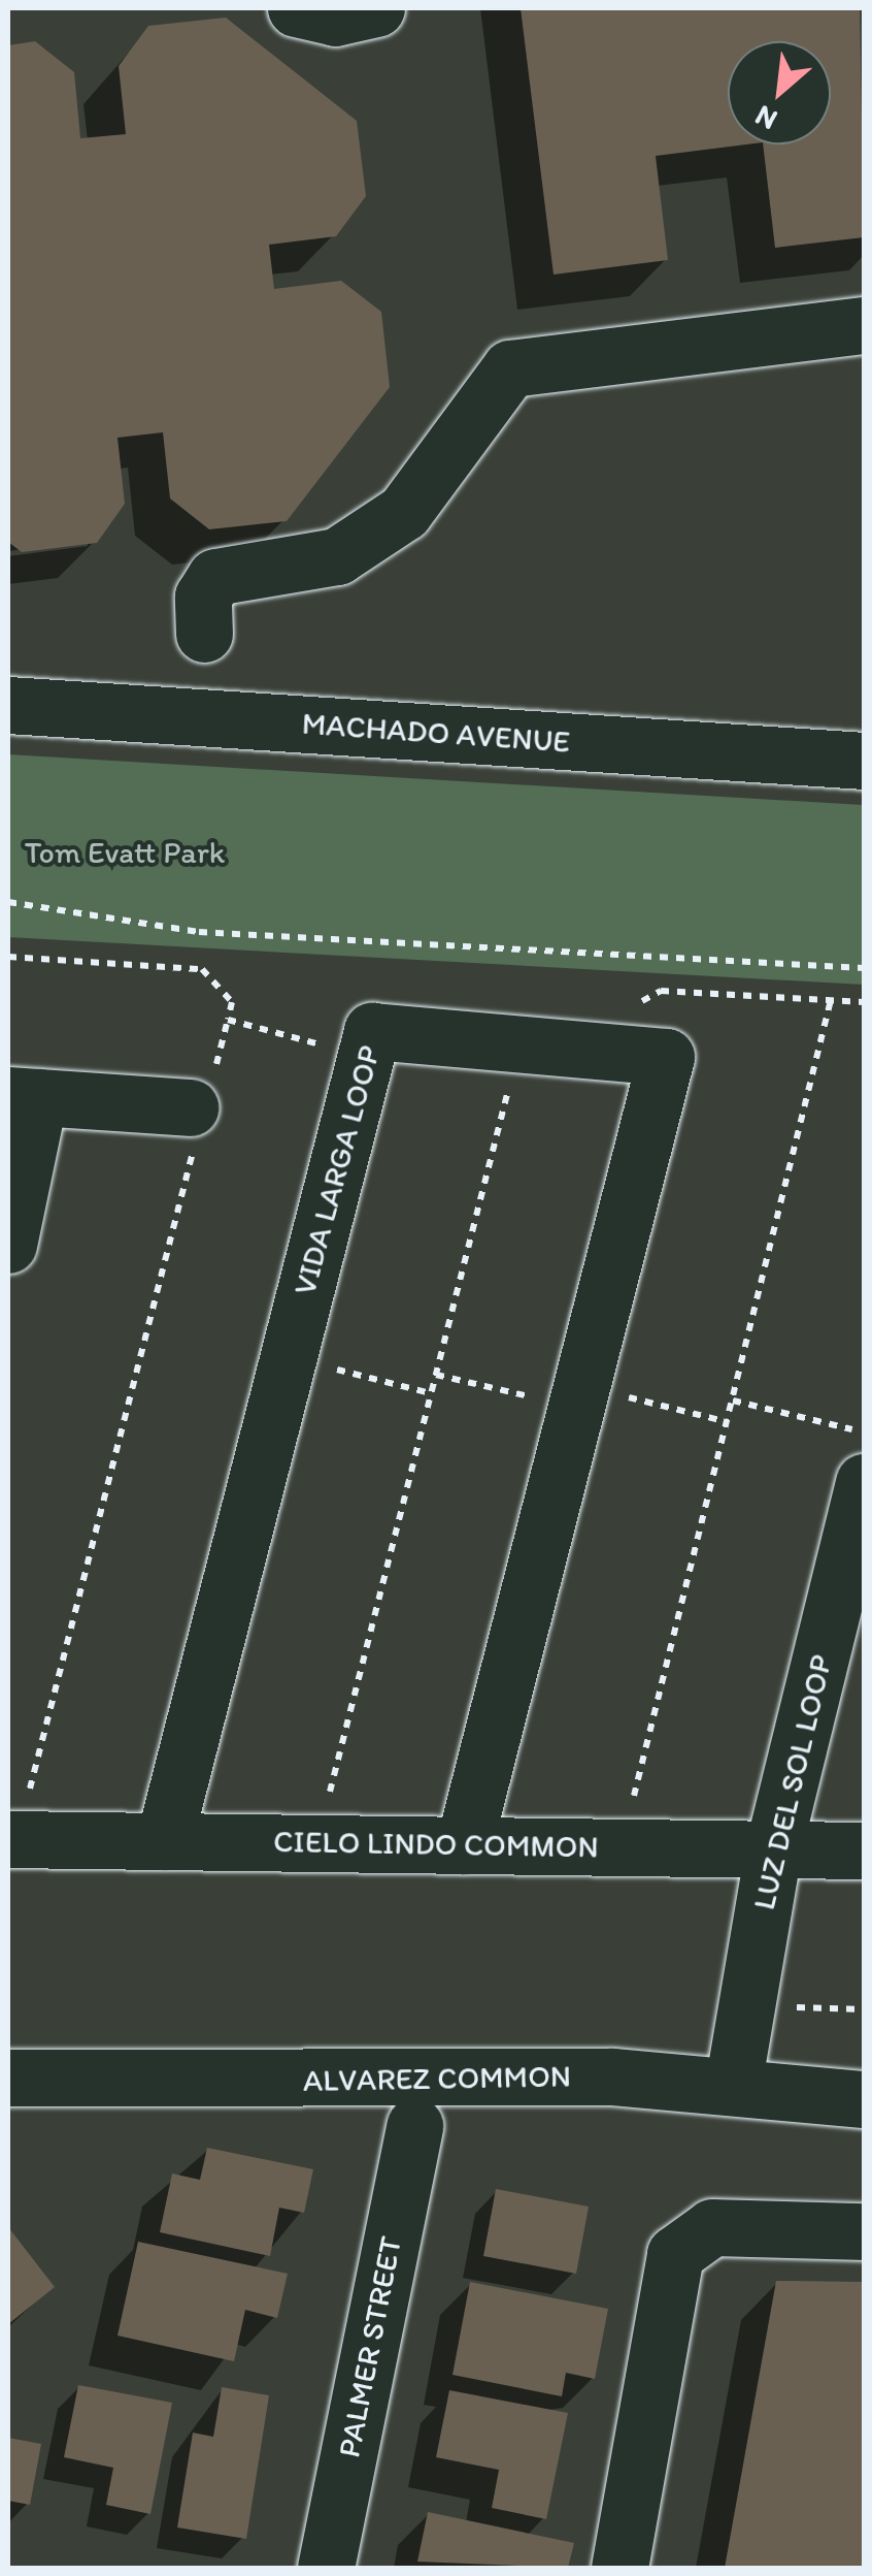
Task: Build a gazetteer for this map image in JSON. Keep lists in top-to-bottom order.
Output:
{
  "streets": {
    "street": [
      "MACHADO AVENUE",
      "VIDA LARGA LOOP",
      "LUZ DEL SOL LOOP",
      "CIELO LINDO COMMON",
      "ALVAREZ COMMON",
      "PALMER STREET"
    ]
  },
  "crossings": [
    ["VIDA LARGA LOOP", "CIELO LINDO COMMON"],
    ["LUZ DEL SOL LOOP", "CIELO LINDO COMMON"],
    ["LUZ DEL SOL LOOP", "ALVAREZ COMMON"]
  ],
  "parks": ["Tom Evatt Park"],
  "north": "bottom left"
}
